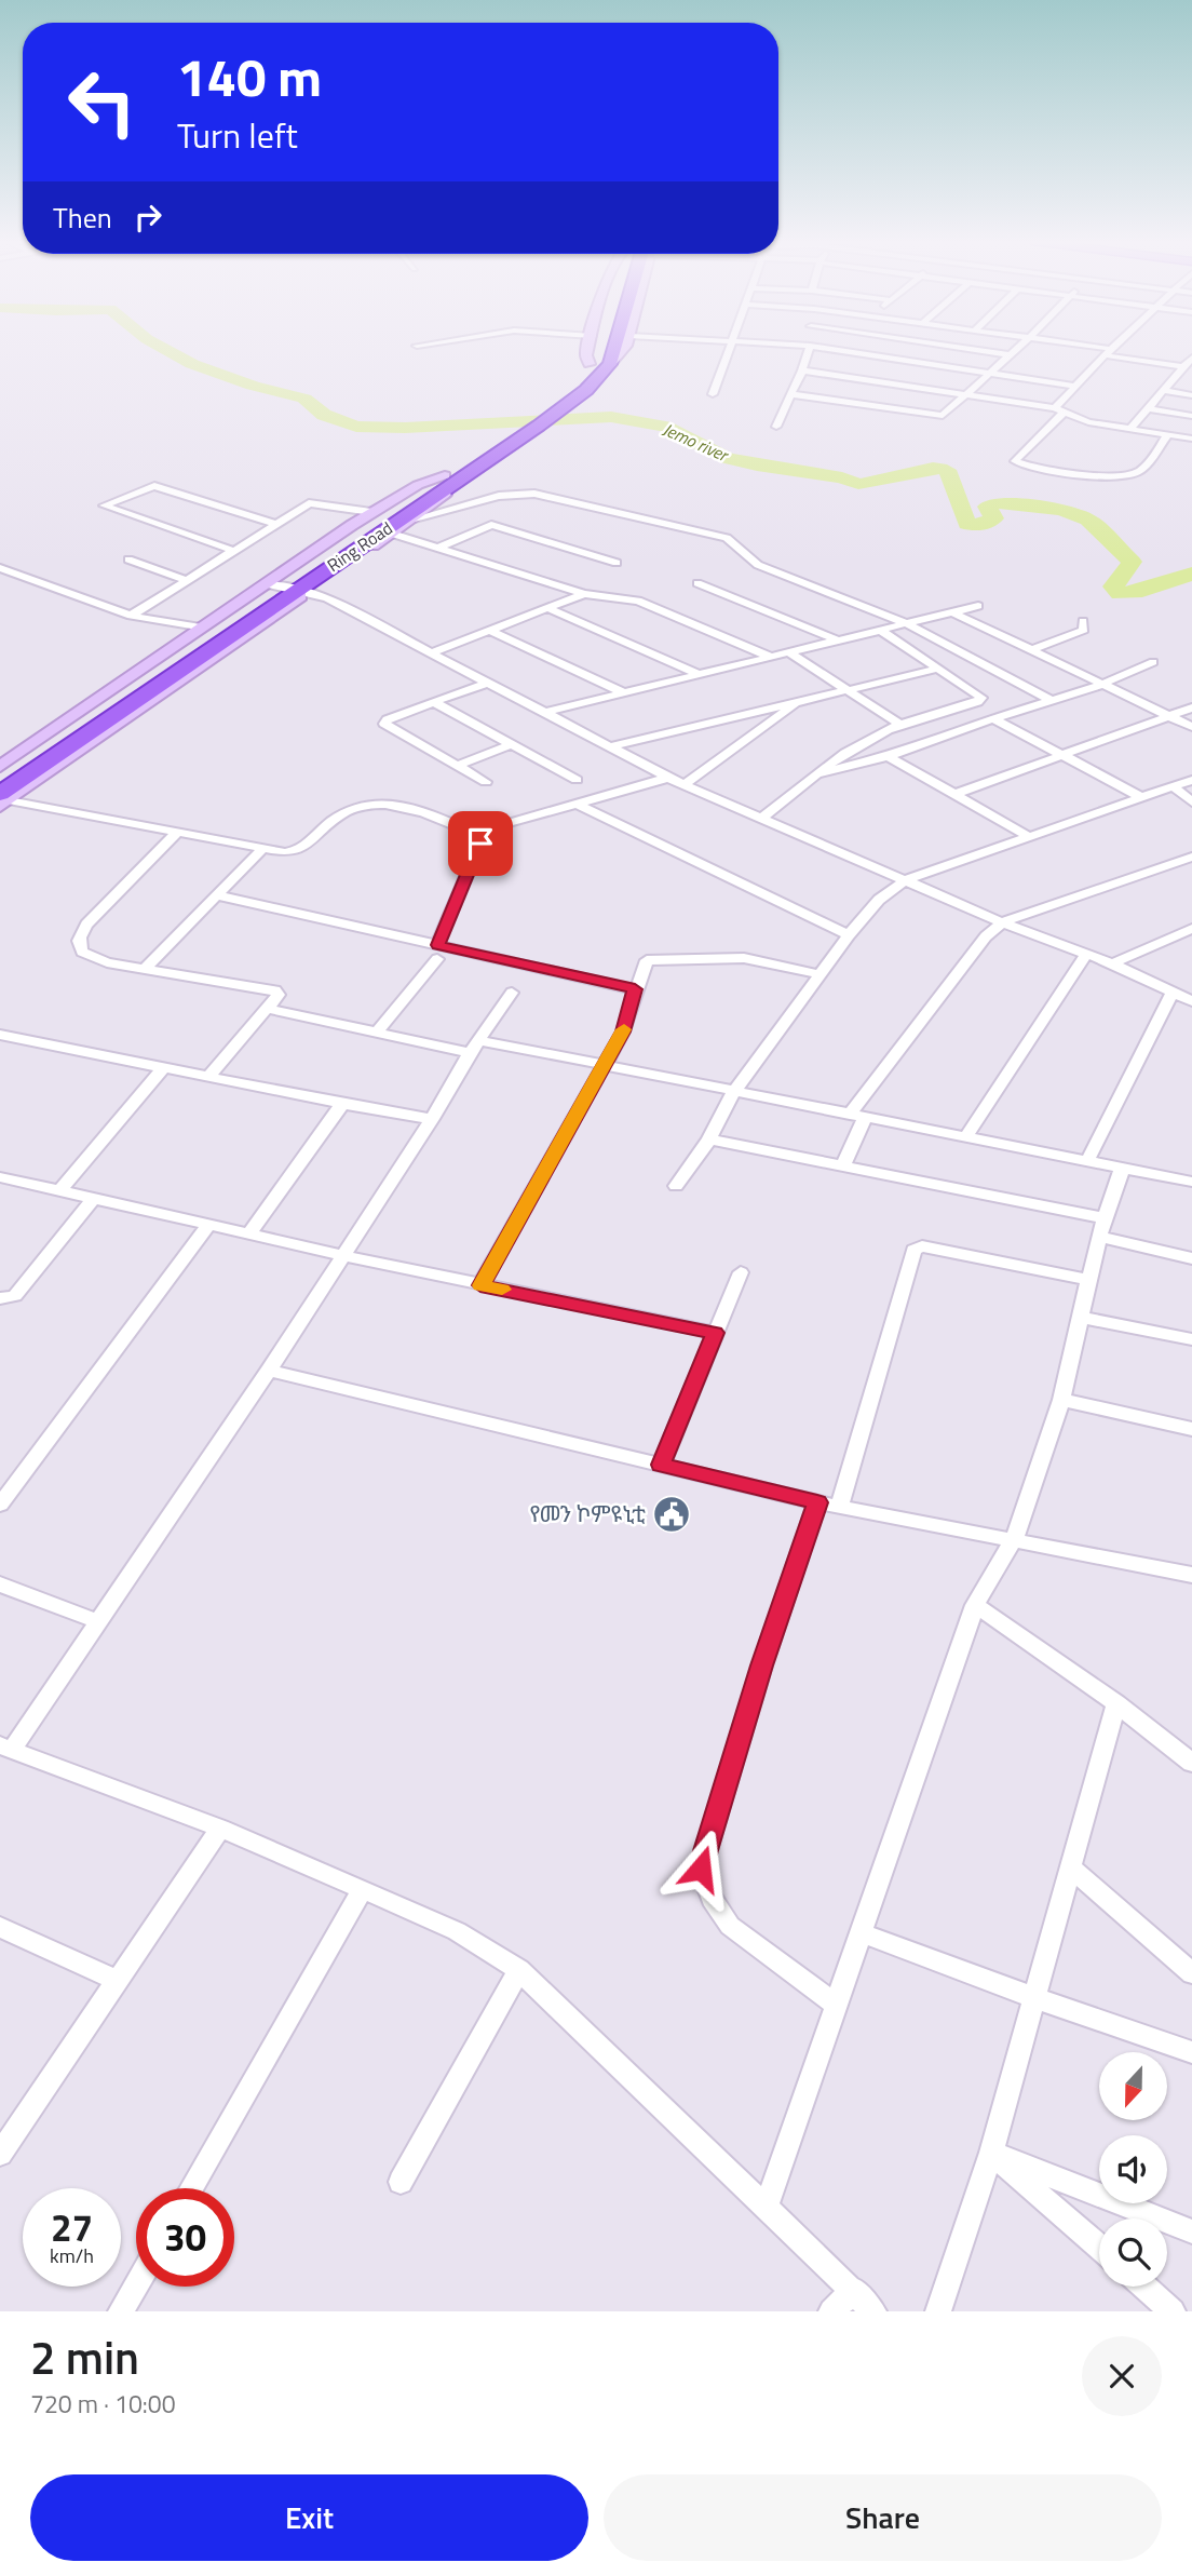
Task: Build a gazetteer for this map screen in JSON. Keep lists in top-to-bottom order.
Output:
{
  "streets": {
    "highway": ["Ring Road"]
  },
  "water": ["Jemo river"],
  "places": {
    "public building": ["የመን ኮምዩኒቲ"]
  },
  "north": "bottom",
  "page": {
    "turn": ["140 m", "Turn left"],
    "then": "Then",
    "speed": "27 km/h",
    "limit": "30",
    "heading": ["2 min", "720 m · 10:00"],
    "buttons": ["Exit", "Share"]
  }
}
